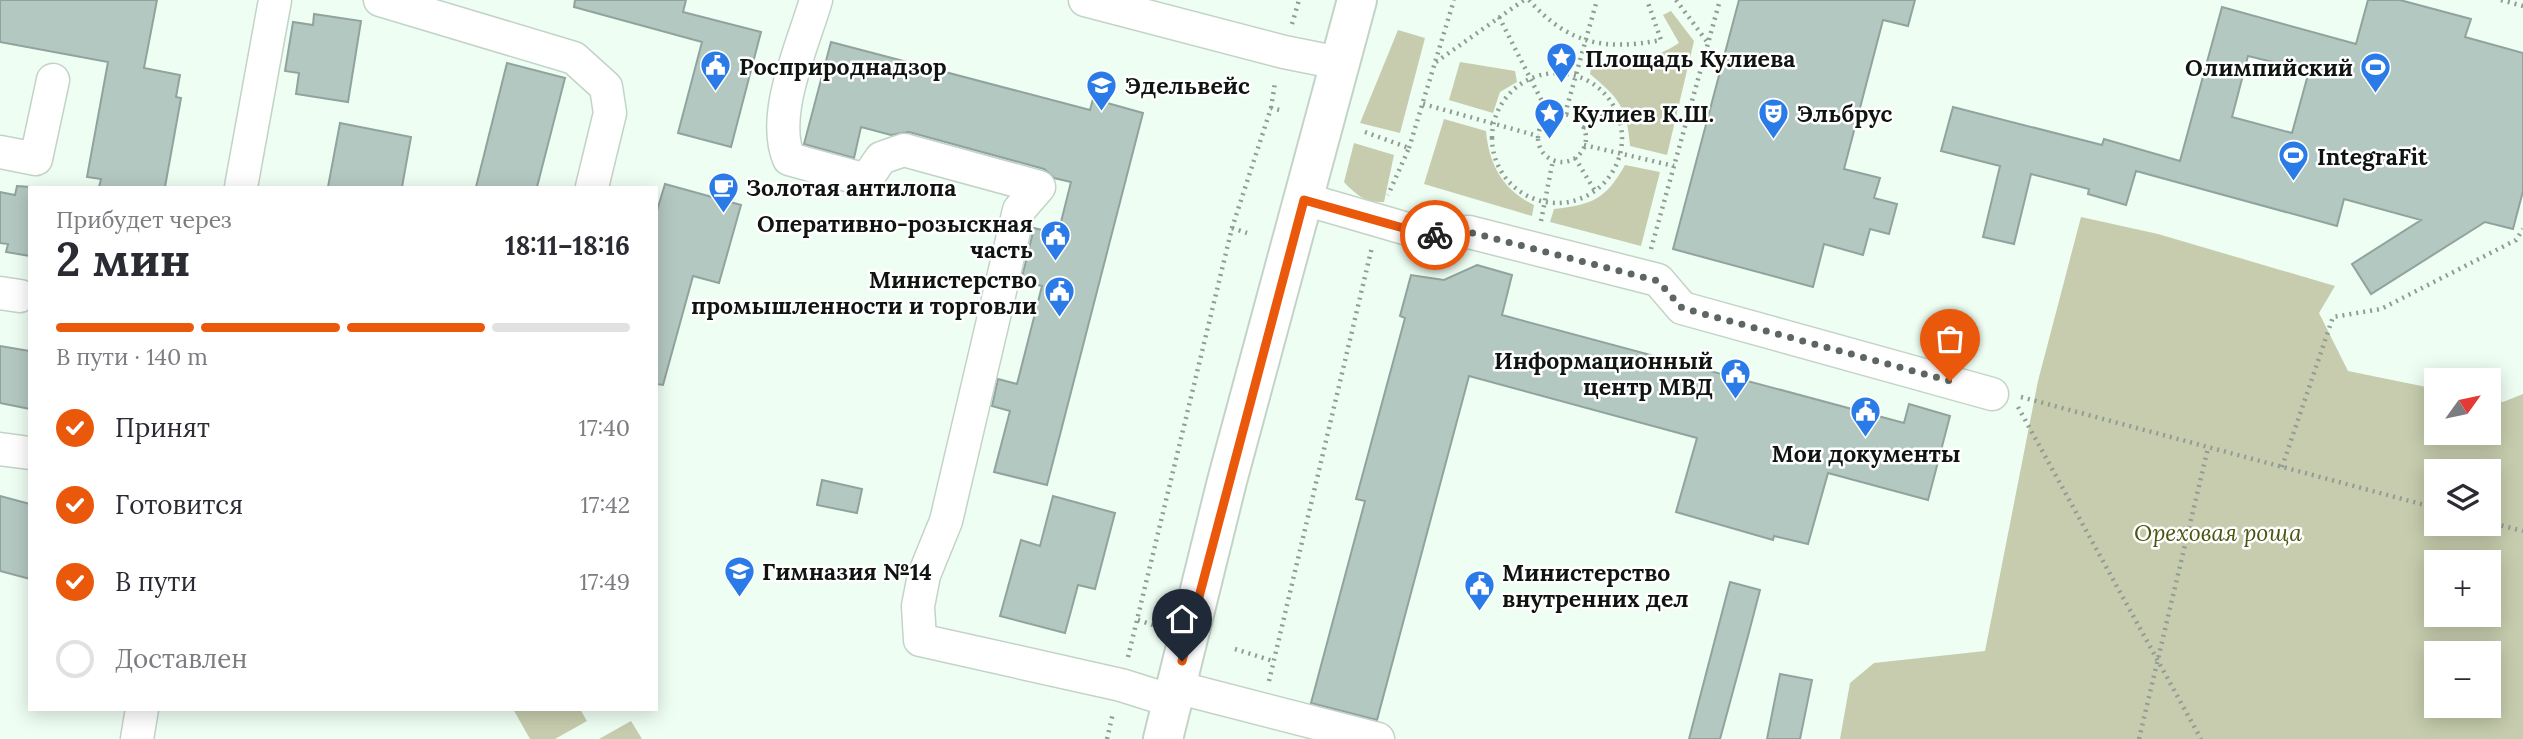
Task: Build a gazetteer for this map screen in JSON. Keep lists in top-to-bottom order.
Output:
{
  "parks": ["Ореховая роща"],
  "places": {
    "place": ["Площадь Кулиева", "Кулиев К.Ш."],
    "public building": [
      "Росприроднадзор",
      "Оперативно-розыскная часть",
      "Министерство промышленности и торговли",
      "Информационный центр МВД",
      "Мои документы",
      "Министерство внутренних дел"
    ],
    "sports": ["Олимпийский", "IntegraFit"],
    "school or university": ["Эдельвейс", "Гимназия №14"],
    "theatre": ["Эльбрус"],
    "cafe": ["Золотая антилопа"]
  },
  "north": "top right",
  "page": {
    "heading": ["2 мин", "Прибудет через", "18:11–18:16"],
    "bar": "В пути · 140 m",
    "map_buttons": ["+", "−"],
    "list": [
      ["Принят", "17:40"],
      ["Готовится", "17:42"],
      ["В пути", "17:49"],
      "Доставлен"
    ]
  }
}
